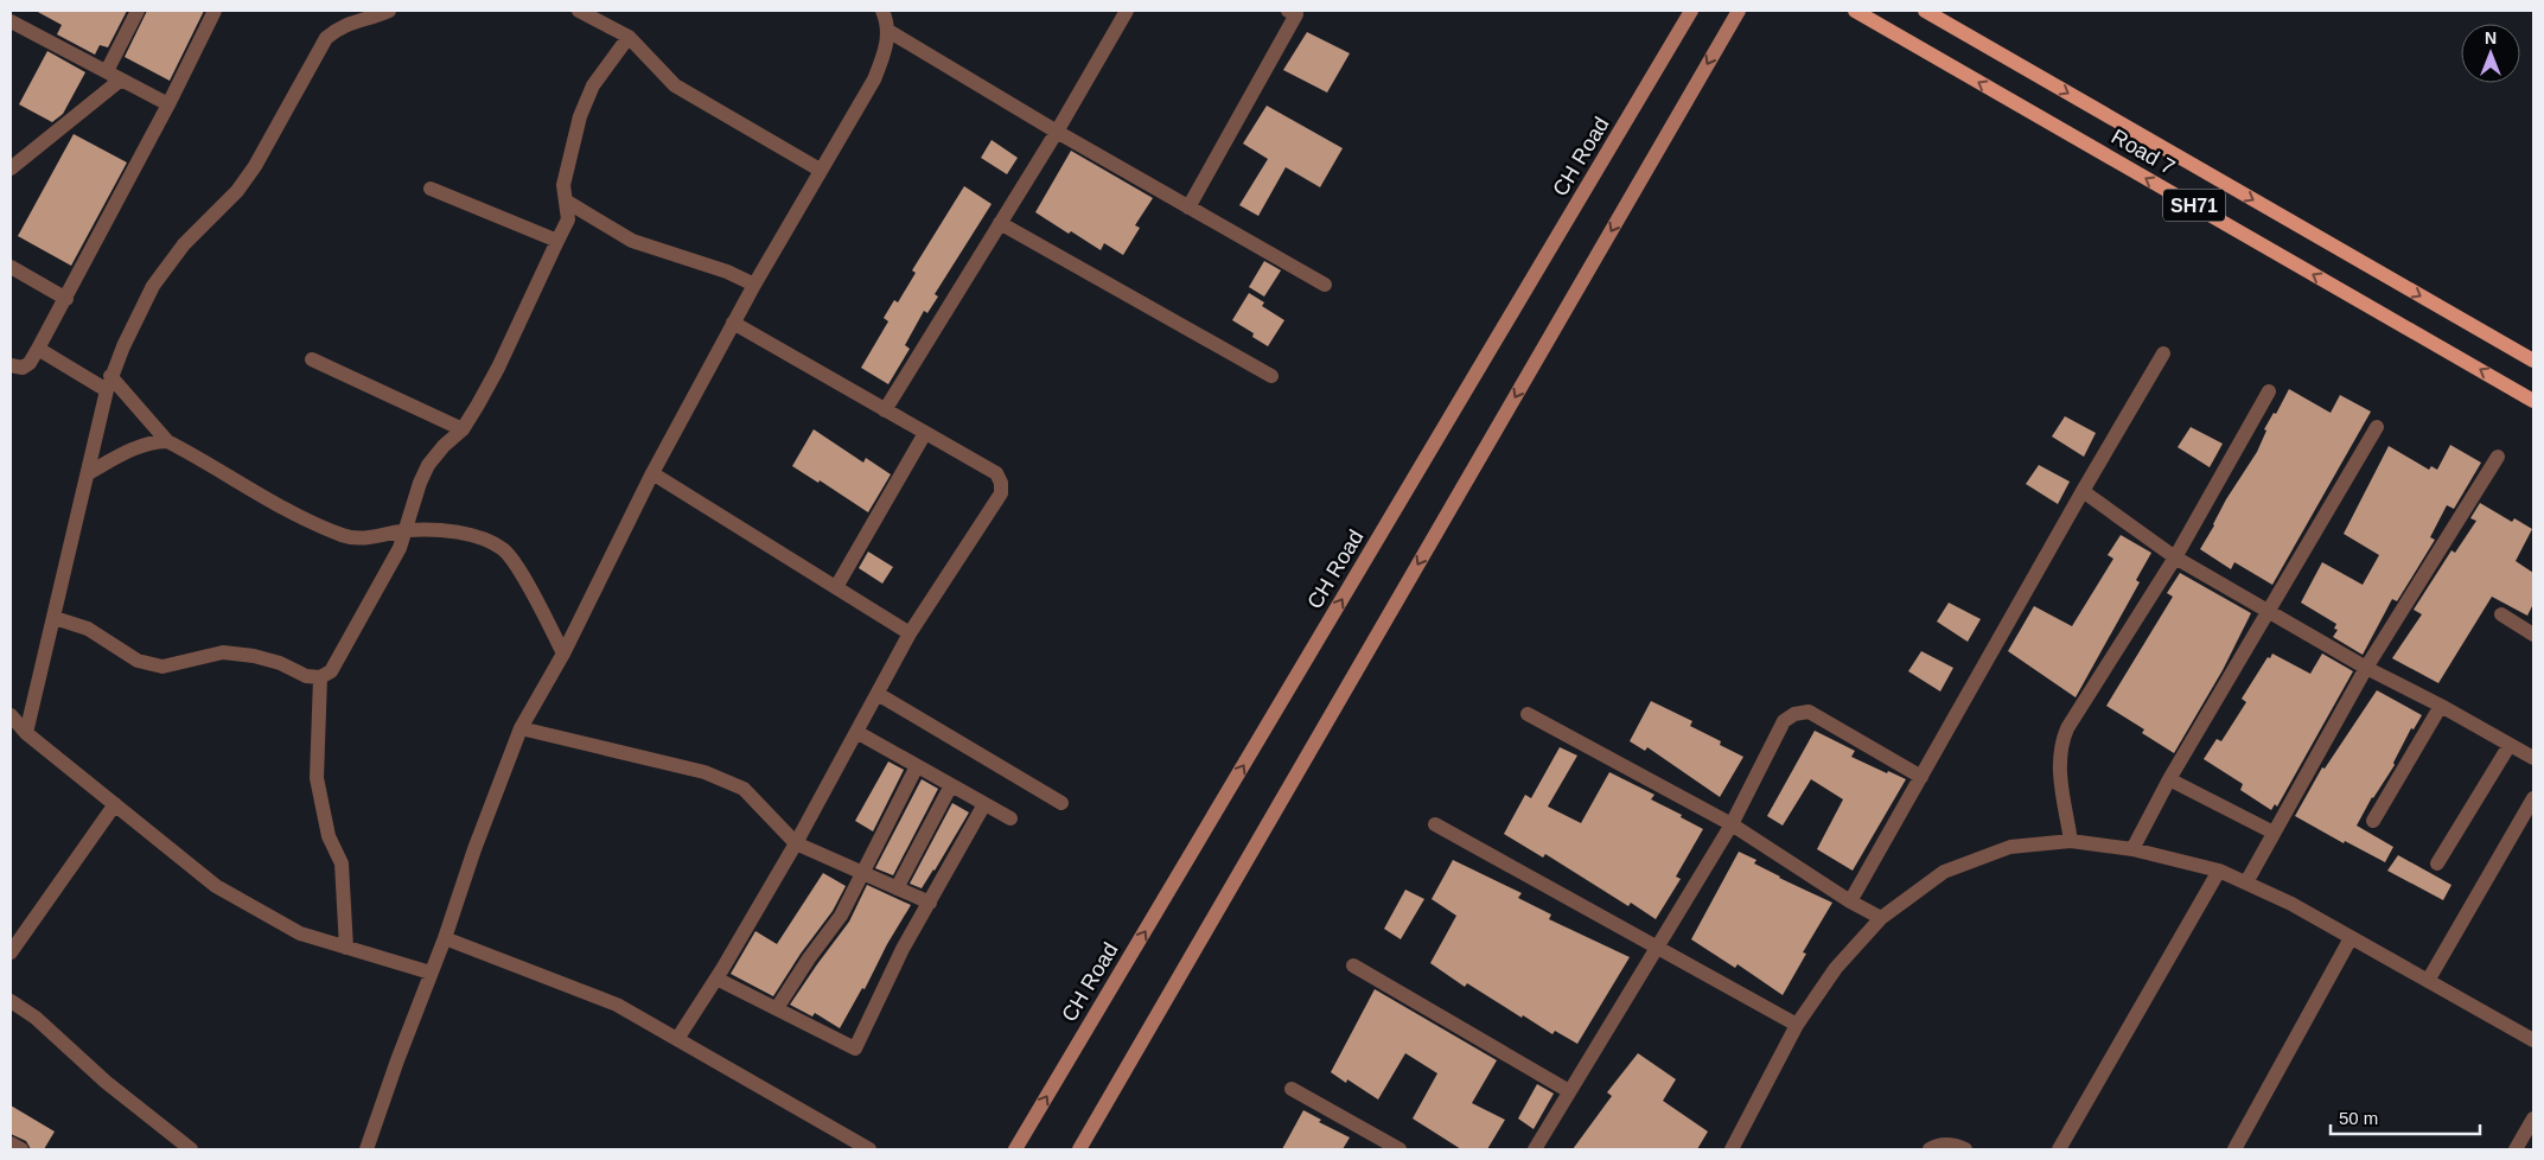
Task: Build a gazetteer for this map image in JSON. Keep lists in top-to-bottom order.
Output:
{
  "streets": {
    "main road": ["Road 7", "SH71"],
    "street": ["CH Road"]
  },
  "scale_bar": "50 m",
  "north": "top"
}
